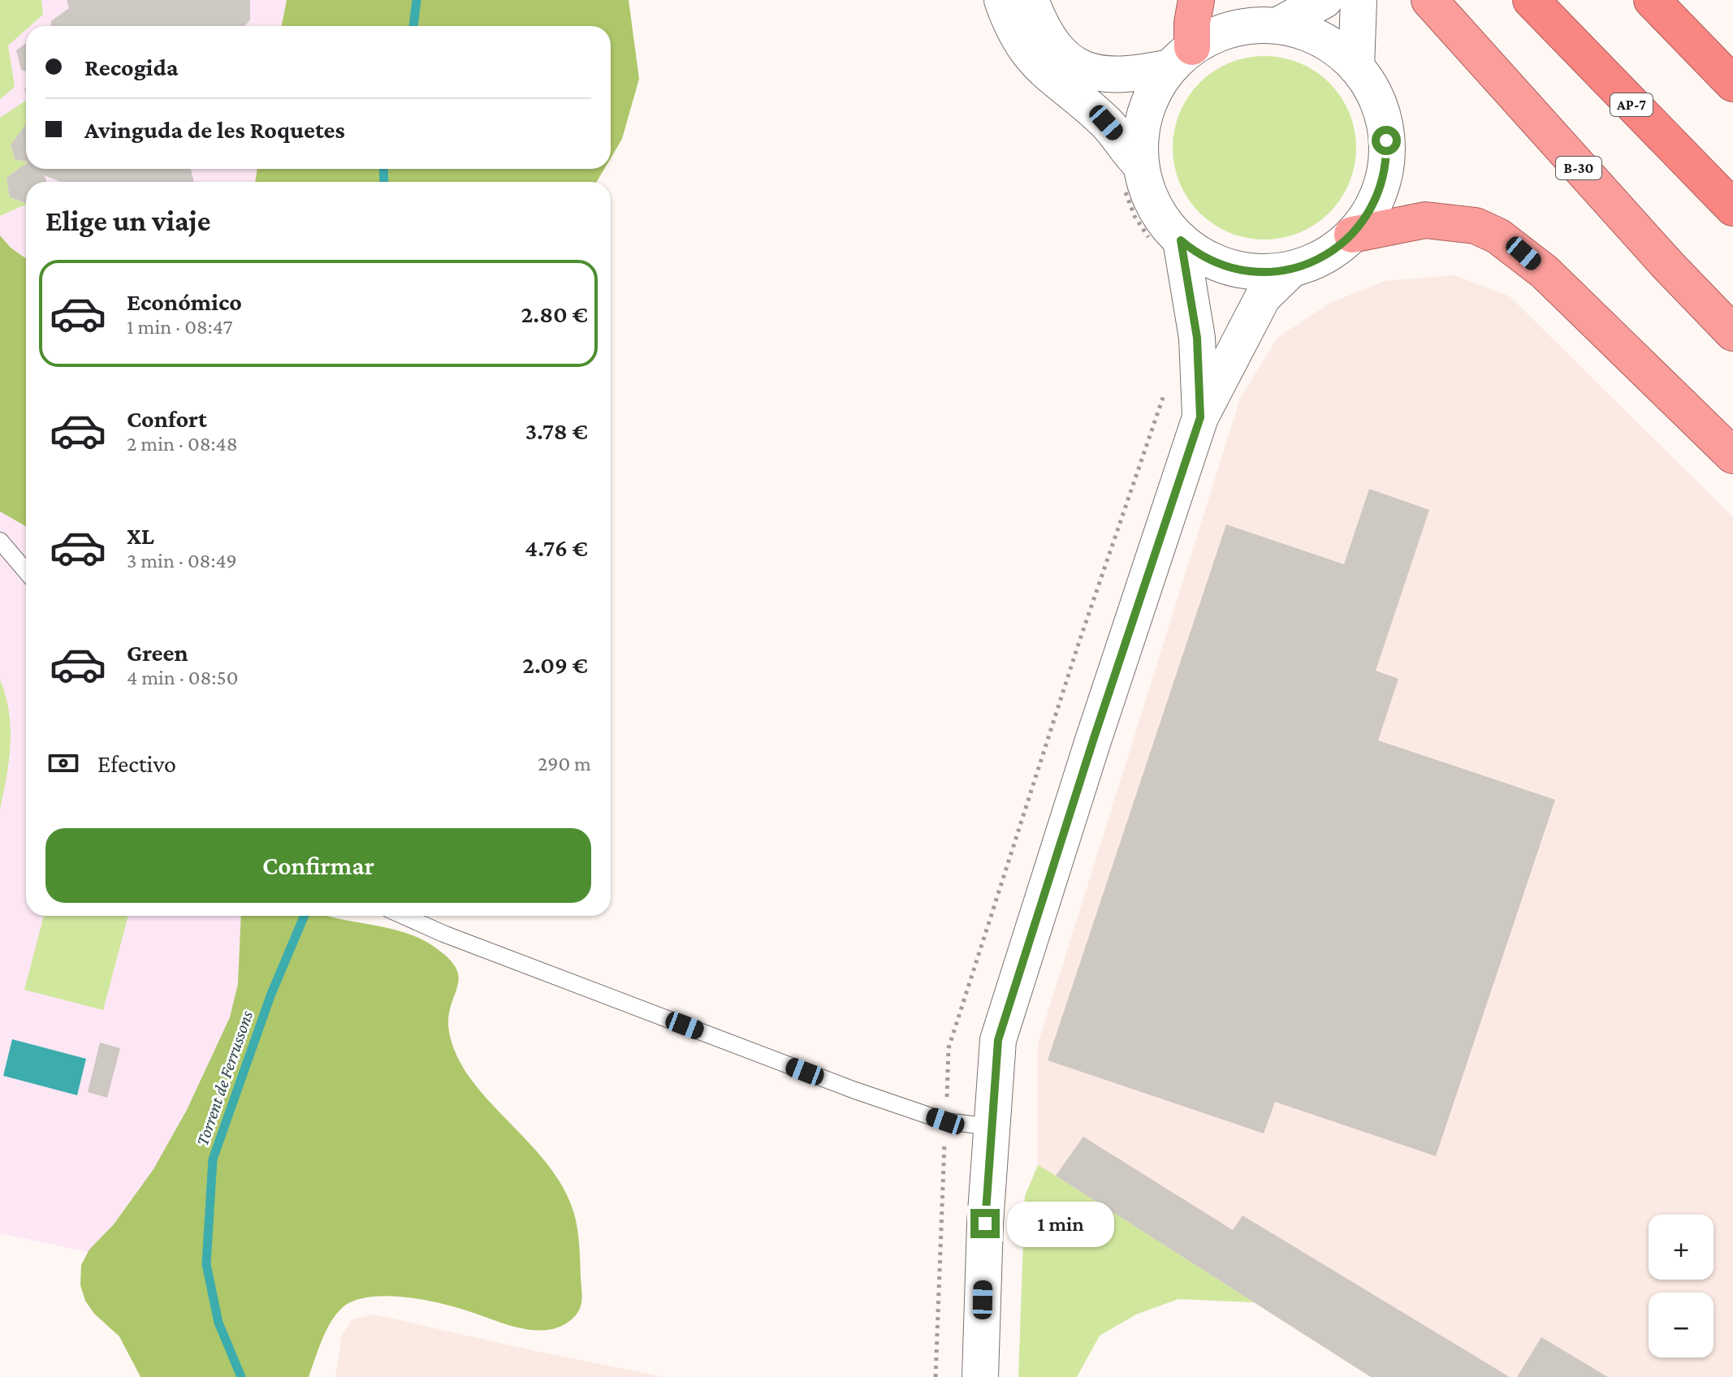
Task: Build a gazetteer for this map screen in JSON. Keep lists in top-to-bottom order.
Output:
{
  "streets": {
    "highway": ["AP-7", "B-30"]
  },
  "water": ["Torrent de Ferrussons"],
  "page": {
    "banner": ["Recogida", "Avinguda de les Roquetes"],
    "heading": "Elige un viaje",
    "list": [
      {
        "name": "Económico",
        "note": "1 min · 08:47",
        "value": "2.80 €"
      },
      {
        "name": "Confort",
        "note": "2 min · 08:48",
        "value": "3.78 €"
      },
      {
        "name": "XL",
        "note": "3 min · 08:49",
        "value": "4.76 €"
      },
      {
        "name": "Green",
        "note": "4 min · 08:50",
        "value": "2.09 €"
      }
    ],
    "pay": ["Efectivo", "290 m"],
    "buttons": "Confirmar",
    "bubble": "1 min",
    "map_buttons": ["+", "−"]
  }
}
